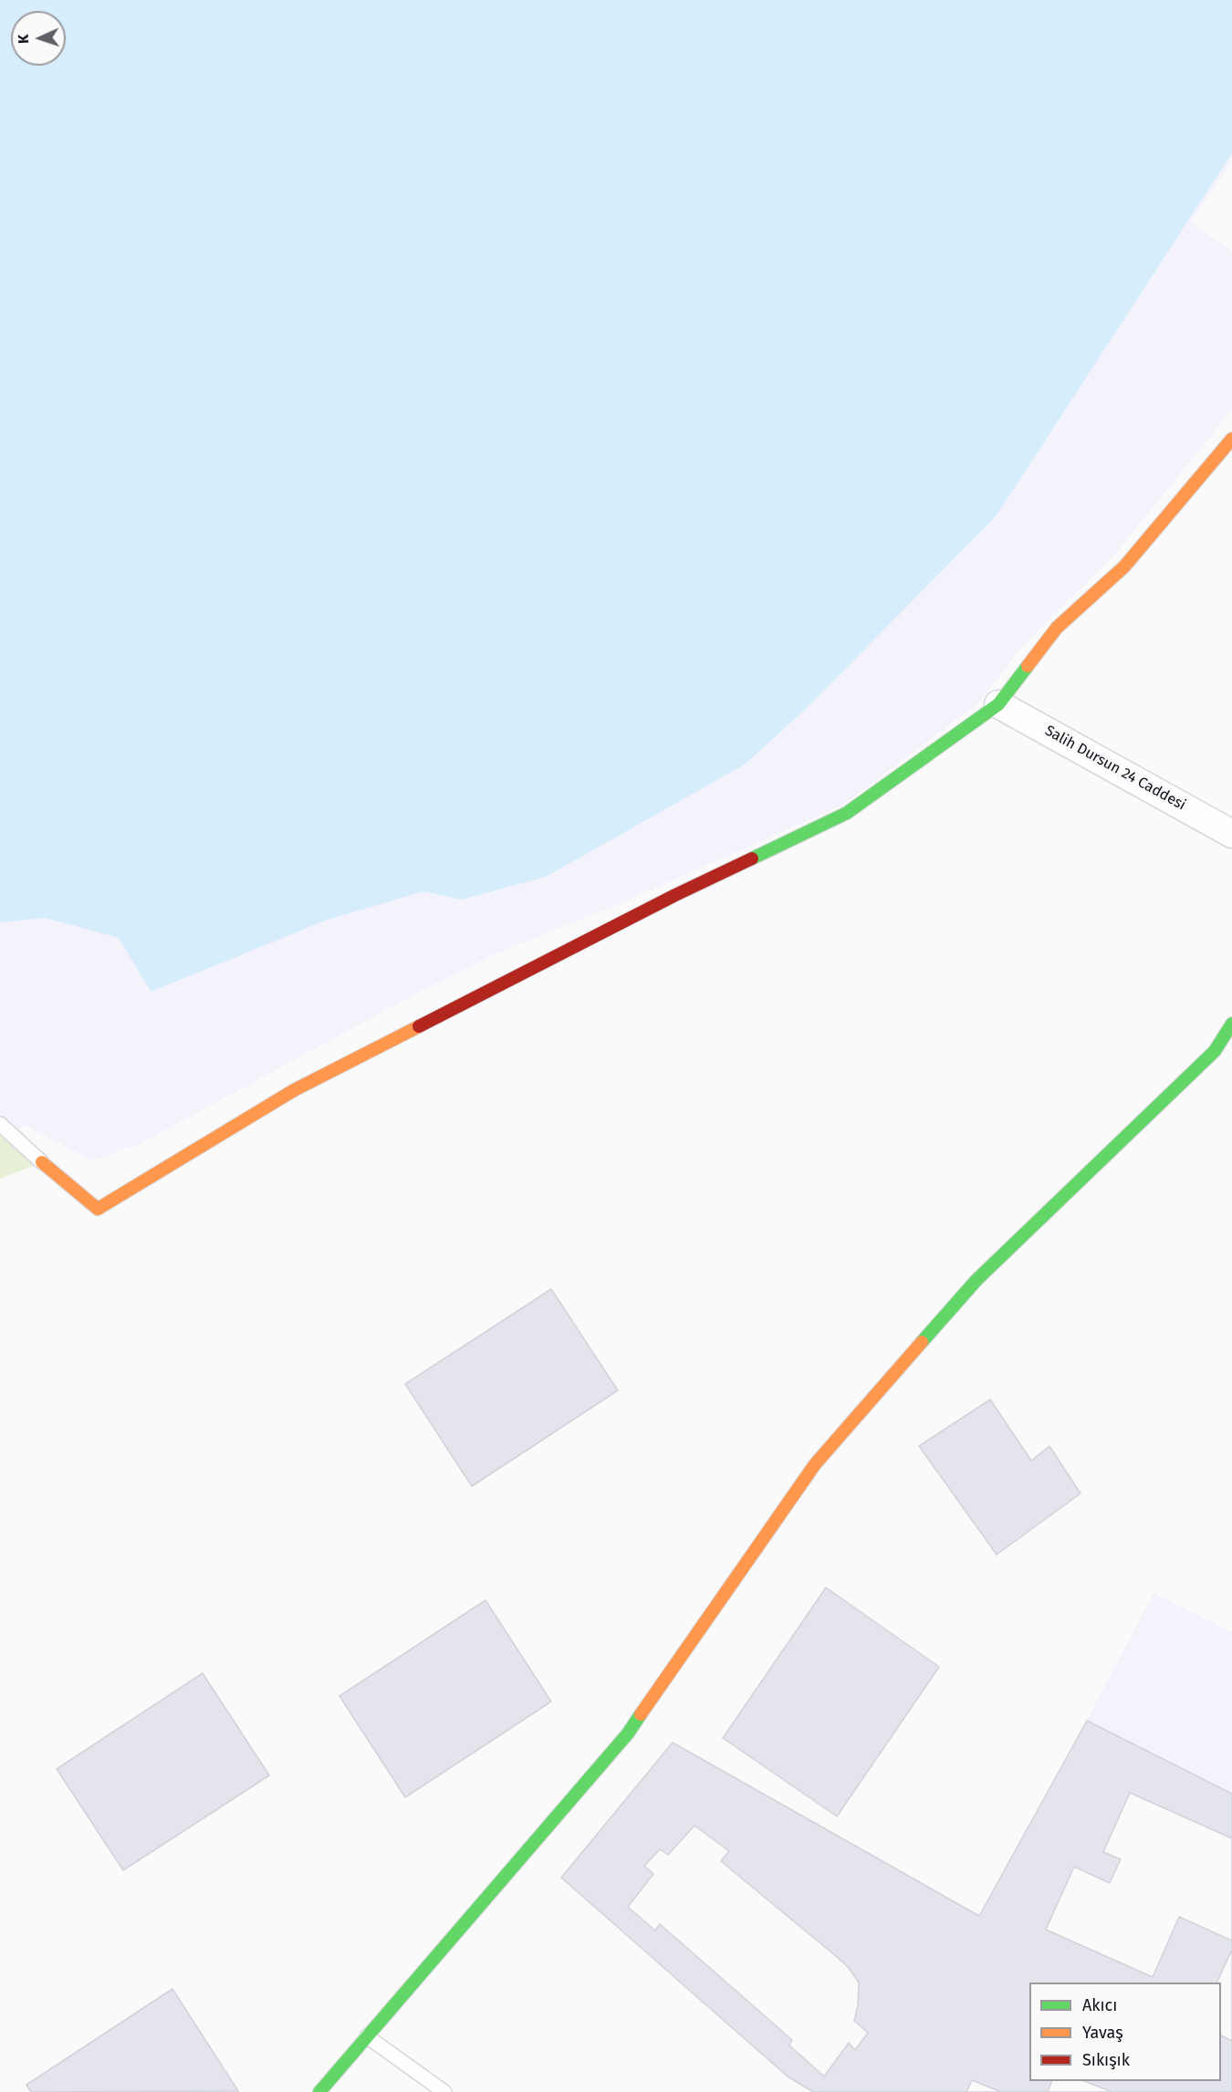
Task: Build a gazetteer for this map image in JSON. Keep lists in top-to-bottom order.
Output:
{
  "streets": {
    "street": ["Salih Dursun 24 Caddesi"]
  },
  "legend": ["Akıcı", "Yavaş", "Sıkışık"],
  "north": "left"
}
